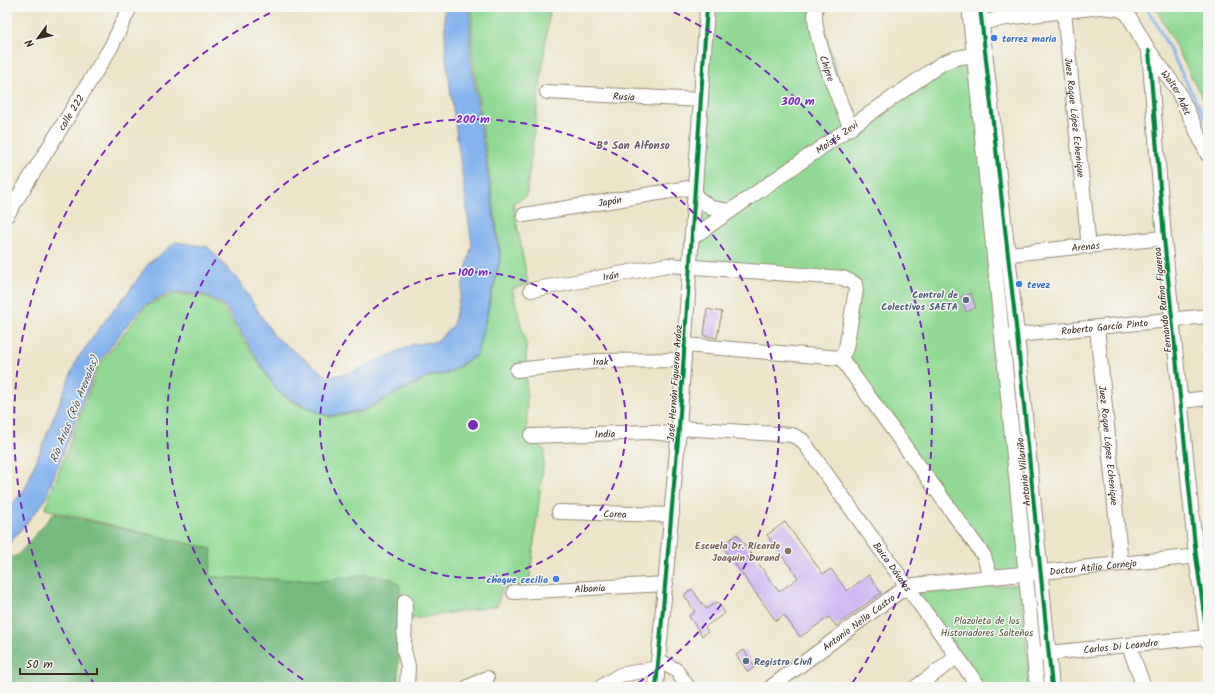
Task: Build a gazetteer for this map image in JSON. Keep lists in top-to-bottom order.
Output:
{
  "streets": {
    "street": [
      "Chipre",
      "Walter Adet",
      "Rusia",
      "calle 222",
      "Juez Roque López Echenique",
      "Moisés Zevi",
      "Japón",
      "Arenas",
      "Irán",
      "Fernando Rufino Figueroa",
      "Roberto García Pinto",
      "Irak",
      "José Hernán Figueroa Aráoz",
      "India",
      "Antonio Villariño",
      "Corea",
      "Baica Dávalos",
      "Doctor Atilio Cornejo",
      "Albania",
      "Antonio Nella Castro",
      "Carlos Di Leandro"
    ]
  },
  "crossings": [
    ["Chipre", "Moisés Zevi"],
    ["Walter Adet", "Fernando Rufino Figueroa"],
    ["Rusia", "José Hernán Figueroa Aráoz"],
    ["Juez Roque López Echenique", "Arenas"],
    ["Juez Roque López Echenique", "Roberto García Pinto"],
    ["Juez Roque López Echenique", "Doctor Atilio Cornejo"],
    ["Moisés Zevi", "José Hernán Figueroa Aráoz"],
    ["Moisés Zevi", "Antonio Villariño"],
    ["Japón", "José Hernán Figueroa Aráoz"],
    ["Arenas", "Fernando Rufino Figueroa"],
    ["Arenas", "Antonio Villariño"],
    ["Irán", "José Hernán Figueroa Aráoz"],
    ["Fernando Rufino Figueroa", "Roberto García Pinto"],
    ["Fernando Rufino Figueroa", "Doctor Atilio Cornejo"],
    ["Fernando Rufino Figueroa", "Carlos Di Leandro"],
    ["Roberto García Pinto", "Antonio Villariño"],
    ["Irak", "José Hernán Figueroa Aráoz"],
    ["José Hernán Figueroa Aráoz", "India"],
    ["José Hernán Figueroa Aráoz", "Corea"],
    ["José Hernán Figueroa Aráoz", "Albania"],
    ["India", "Baica Dávalos"],
    ["Antonio Villariño", "Doctor Atilio Cornejo"],
    ["Antonio Villariño", "Carlos Di Leandro"],
    ["Baica Dávalos", "Doctor Atilio Cornejo"],
    ["Baica Dávalos", "Antonio Nella Castro"],
    ["Doctor Atilio Cornejo", "Antonio Nella Castro"]
  ],
  "districts": ["B° San Alfonso"],
  "water": ["Río Arias (Río Arenales)"],
  "parks": ["Plazoleta de los Historiadores Salteños"],
  "places": [
    "torrez maria",
    "tevez",
    "Control de Colectivos SAETA",
    "Escuela Dr. Ricardo Joaquin Durand",
    "choque cecilia",
    "Registro Civíl"
  ],
  "scale_bar": "50 m",
  "north": "bottom left",
  "rings": ["300 m", "200 m", "100 m"]
}
